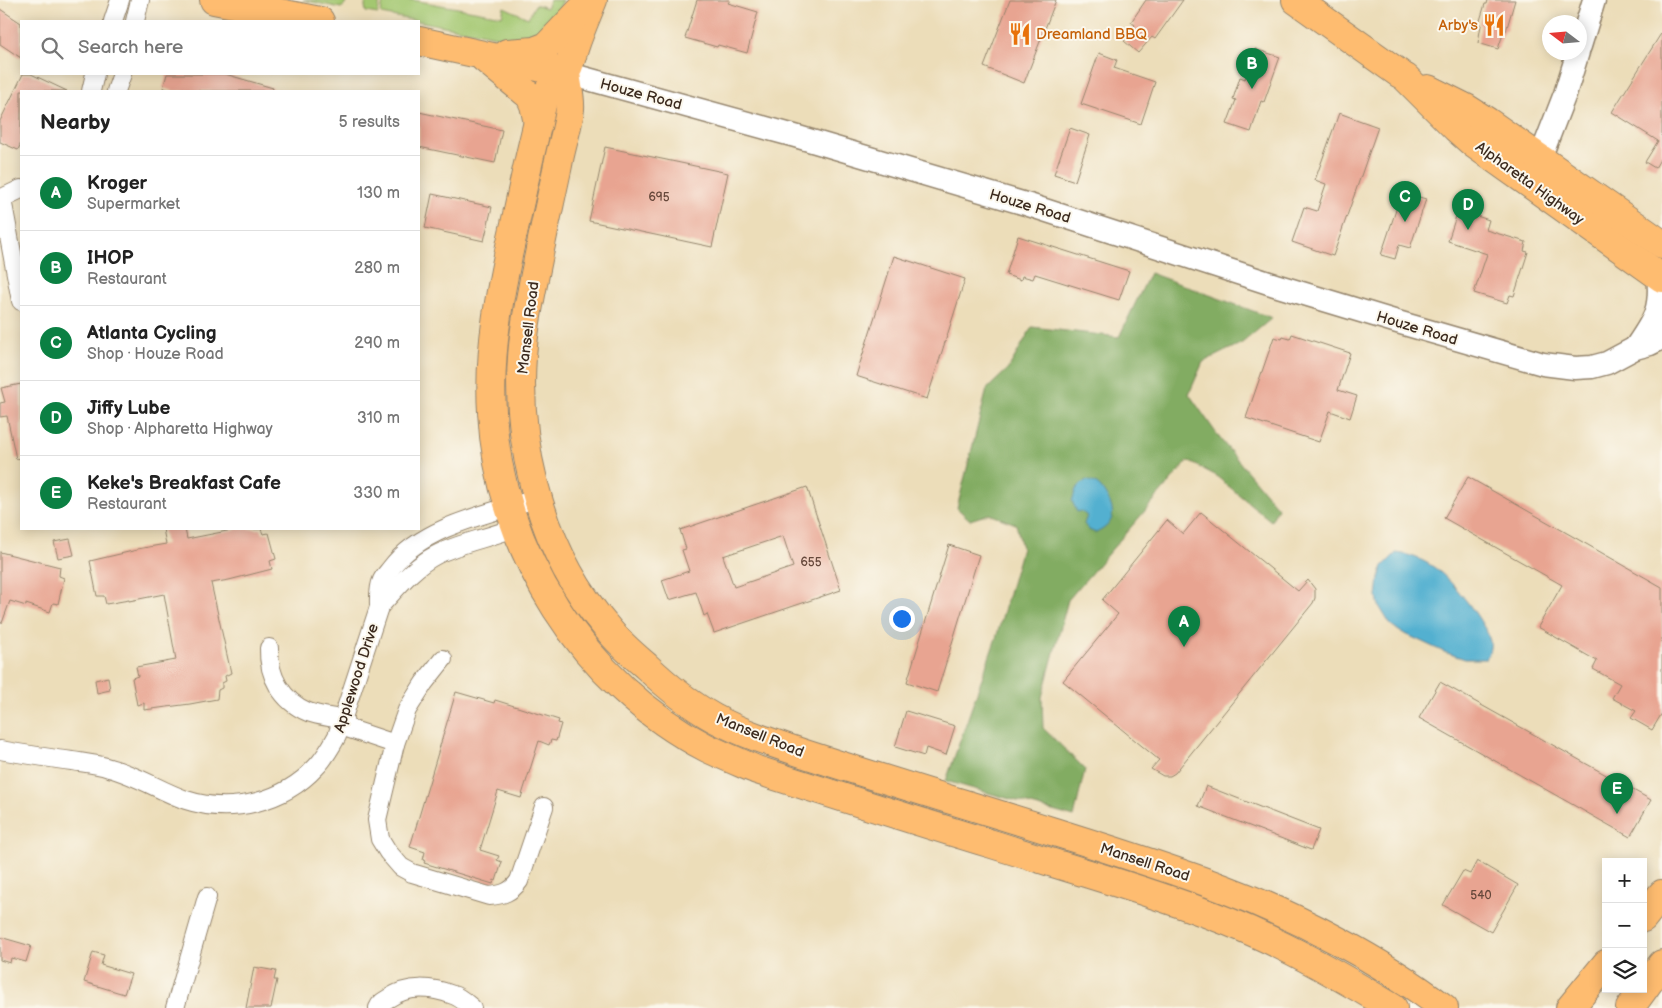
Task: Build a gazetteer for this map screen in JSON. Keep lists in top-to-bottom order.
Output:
{
  "streets": {
    "main road": ["Houze Road", "Alpharetta Highway", "Mansell Road"],
    "street": ["Applewood Drive"]
  },
  "crossings": [
    ["Houze Road", "Alpharetta Highway"],
    ["Houze Road", "Mansell Road"],
    ["Mansell Road", "Applewood Drive"]
  ],
  "places": {
    "restaurant": ["Arby's", "Dreamland BBQ"]
  },
  "house_numbers": ["695", "655", "540"],
  "north": "left",
  "page": {
    "search": "Search here",
    "pins": [
      "B",
      "C",
      "D",
      "A",
      "E"
    ],
    "heading": ["Nearby", "5 results"],
    "list": [
      {
        "mark": "A",
        "name": "Kroger",
        "note": "Supermarket",
        "value": "130 m"
      },
      {
        "mark": "B",
        "name": "IHOP",
        "note": "Restaurant",
        "value": "280 m"
      },
      {
        "mark": "C",
        "name": "Atlanta Cycling",
        "note": "Shop · Houze Road",
        "value": "290 m"
      },
      {
        "mark": "D",
        "name": "Jiffy Lube",
        "note": "Shop · Alpharetta Highway",
        "value": "310 m"
      },
      {
        "mark": "E",
        "name": "Keke's Breakfast Cafe",
        "note": "Restaurant",
        "value": "330 m"
      }
    ],
    "map_buttons": ["+", "−"]
  }
}
